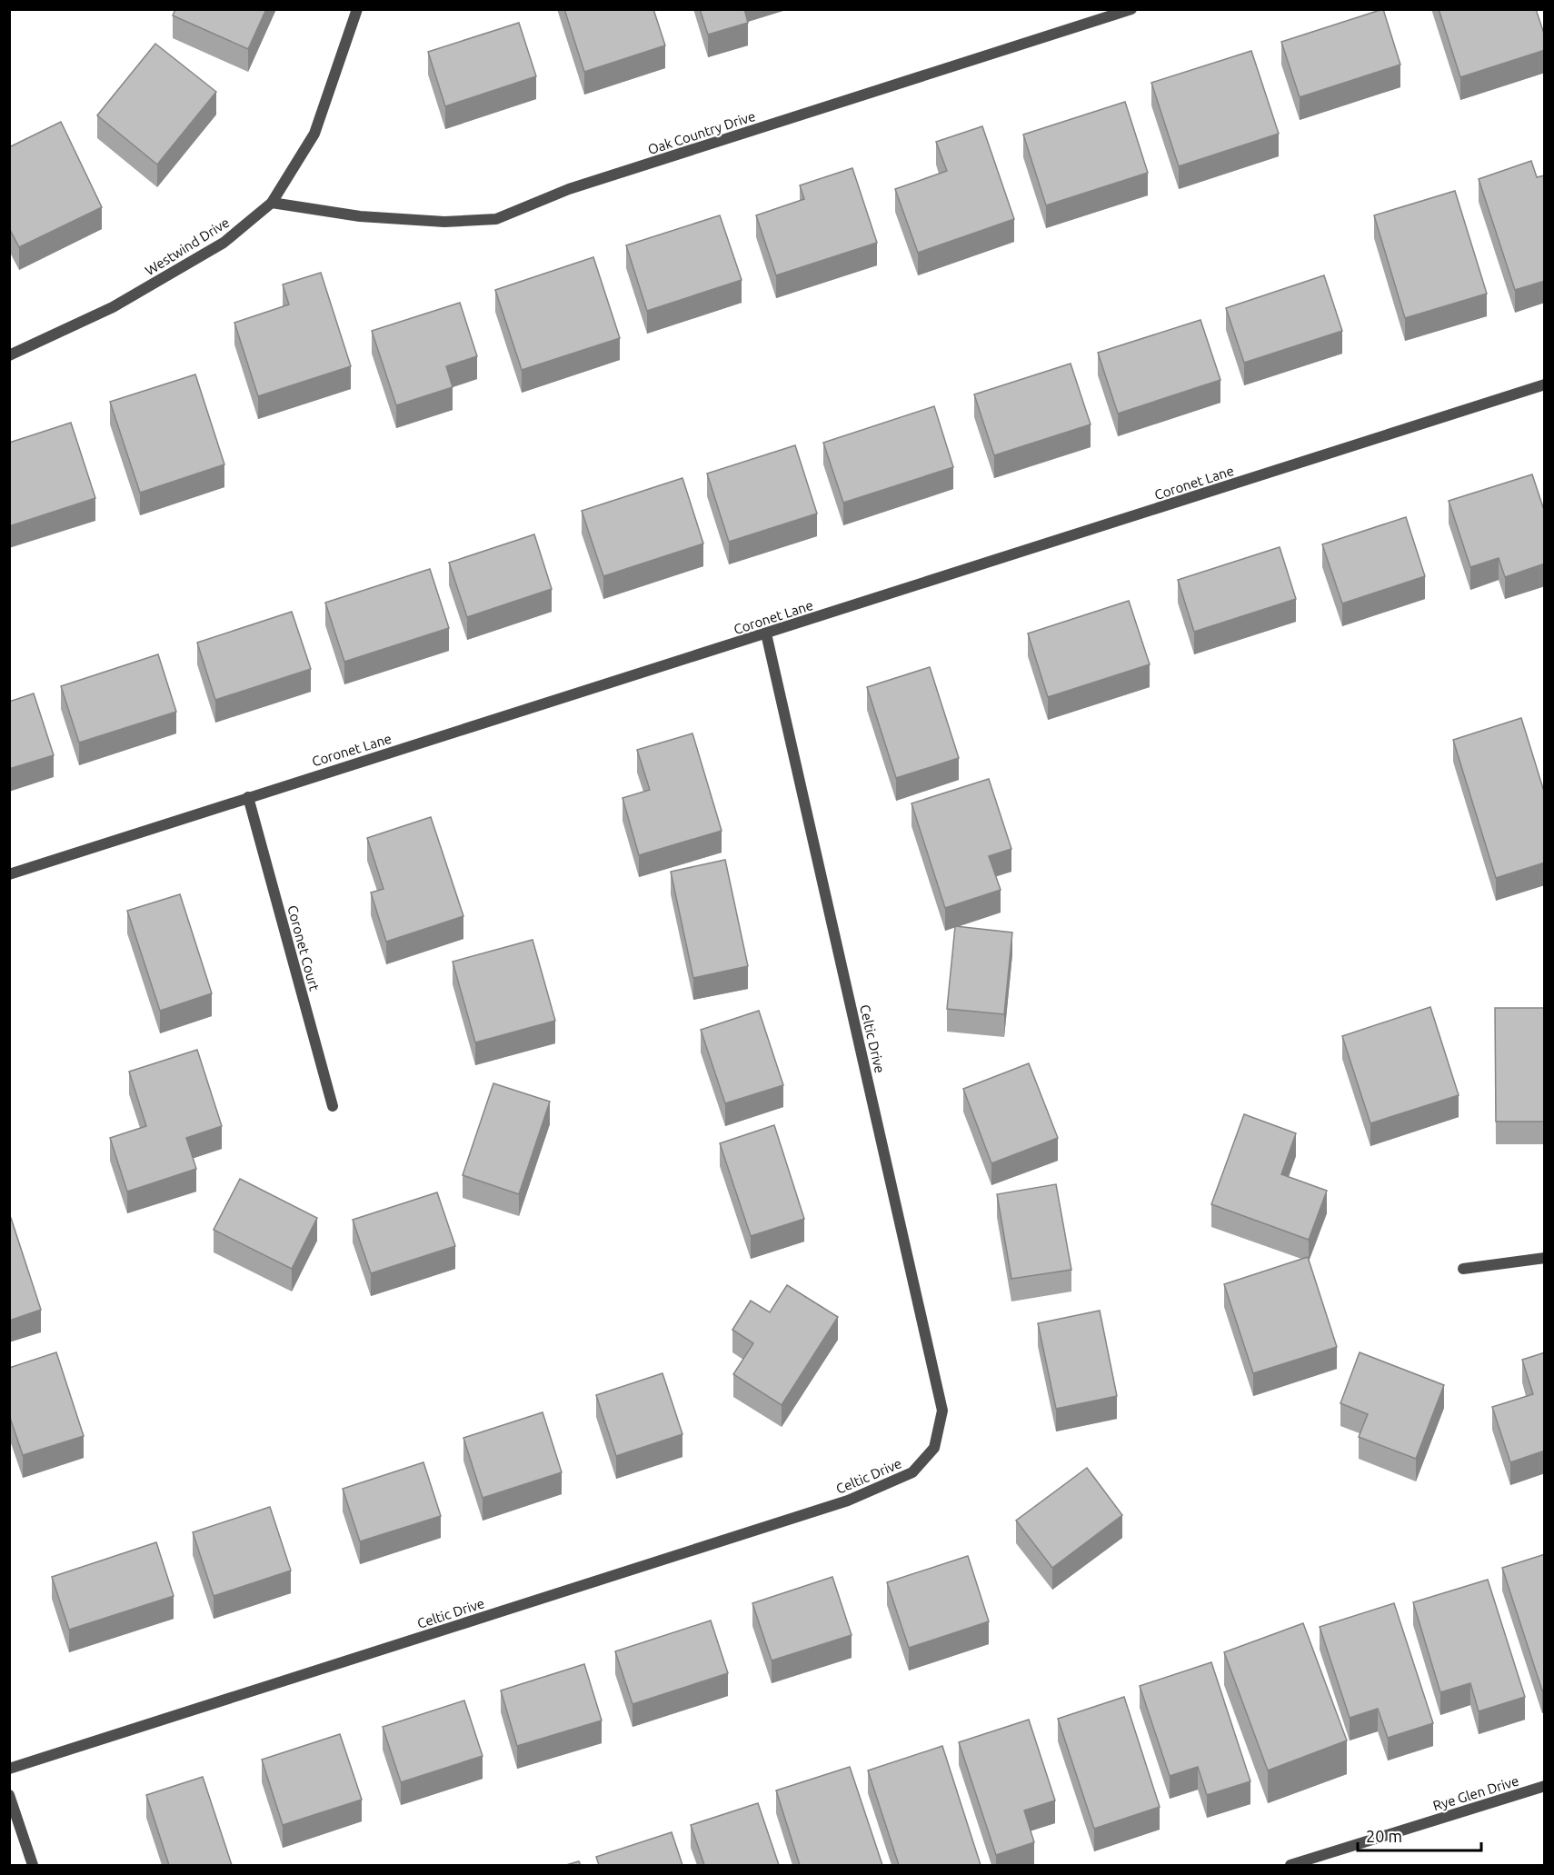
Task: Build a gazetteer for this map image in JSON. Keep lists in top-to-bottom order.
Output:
{
  "streets": {
    "street": [
      "Oak Country Drive",
      "Westwind Drive",
      "Coronet Lane",
      "Coronet Court",
      "Celtic Drive",
      "Rye Glen Drive"
    ]
  },
  "crossings": [
    ["Oak Country Drive", "Westwind Drive"],
    ["Coronet Lane", "Coronet Court"],
    ["Coronet Lane", "Celtic Drive"]
  ],
  "scale_bar": "20 m"
}
